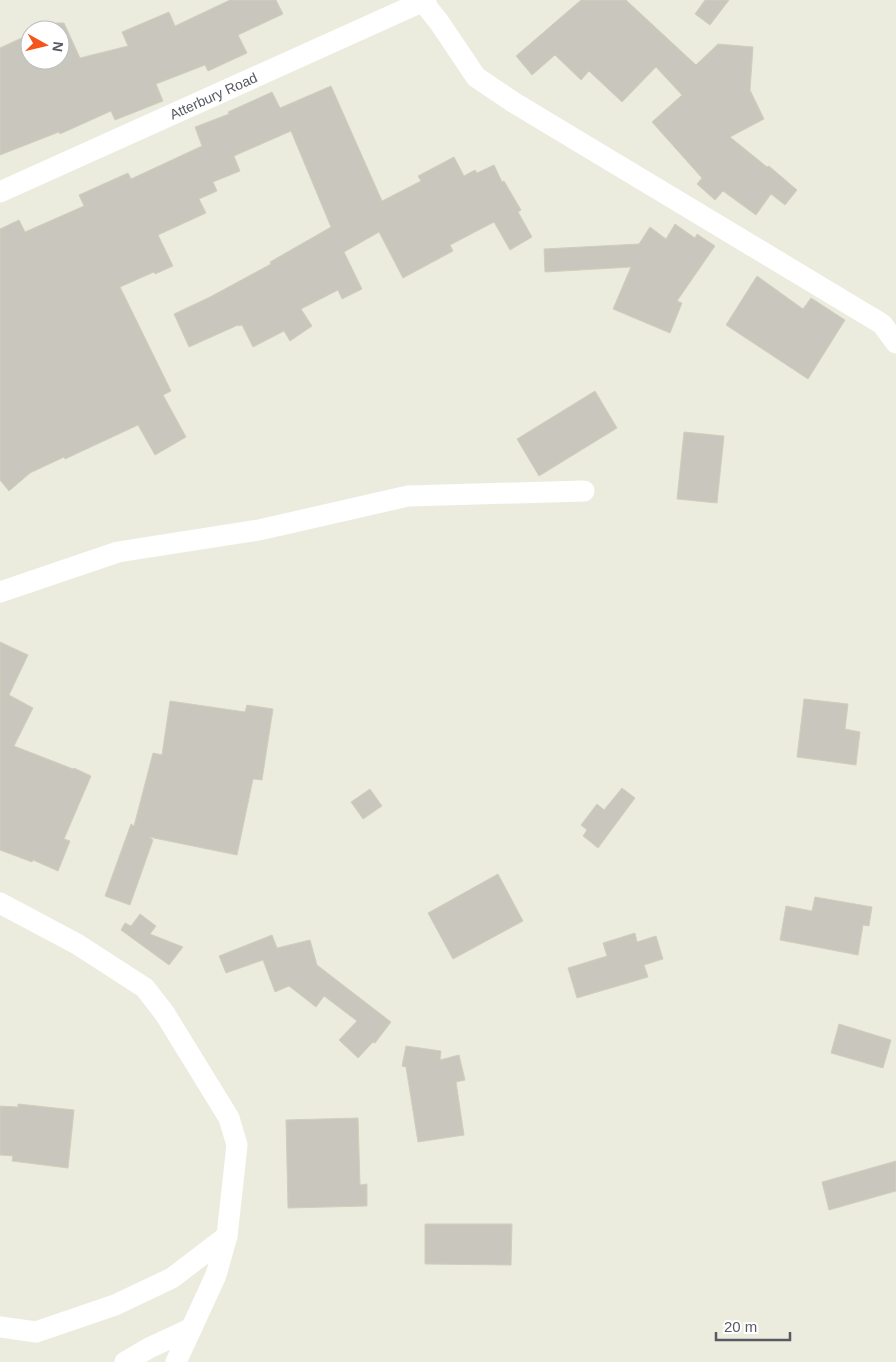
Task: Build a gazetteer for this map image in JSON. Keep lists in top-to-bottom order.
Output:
{
  "streets": {
    "street": ["Atterbury Road"]
  },
  "scale_bar": "20 m",
  "north": "right"
}
